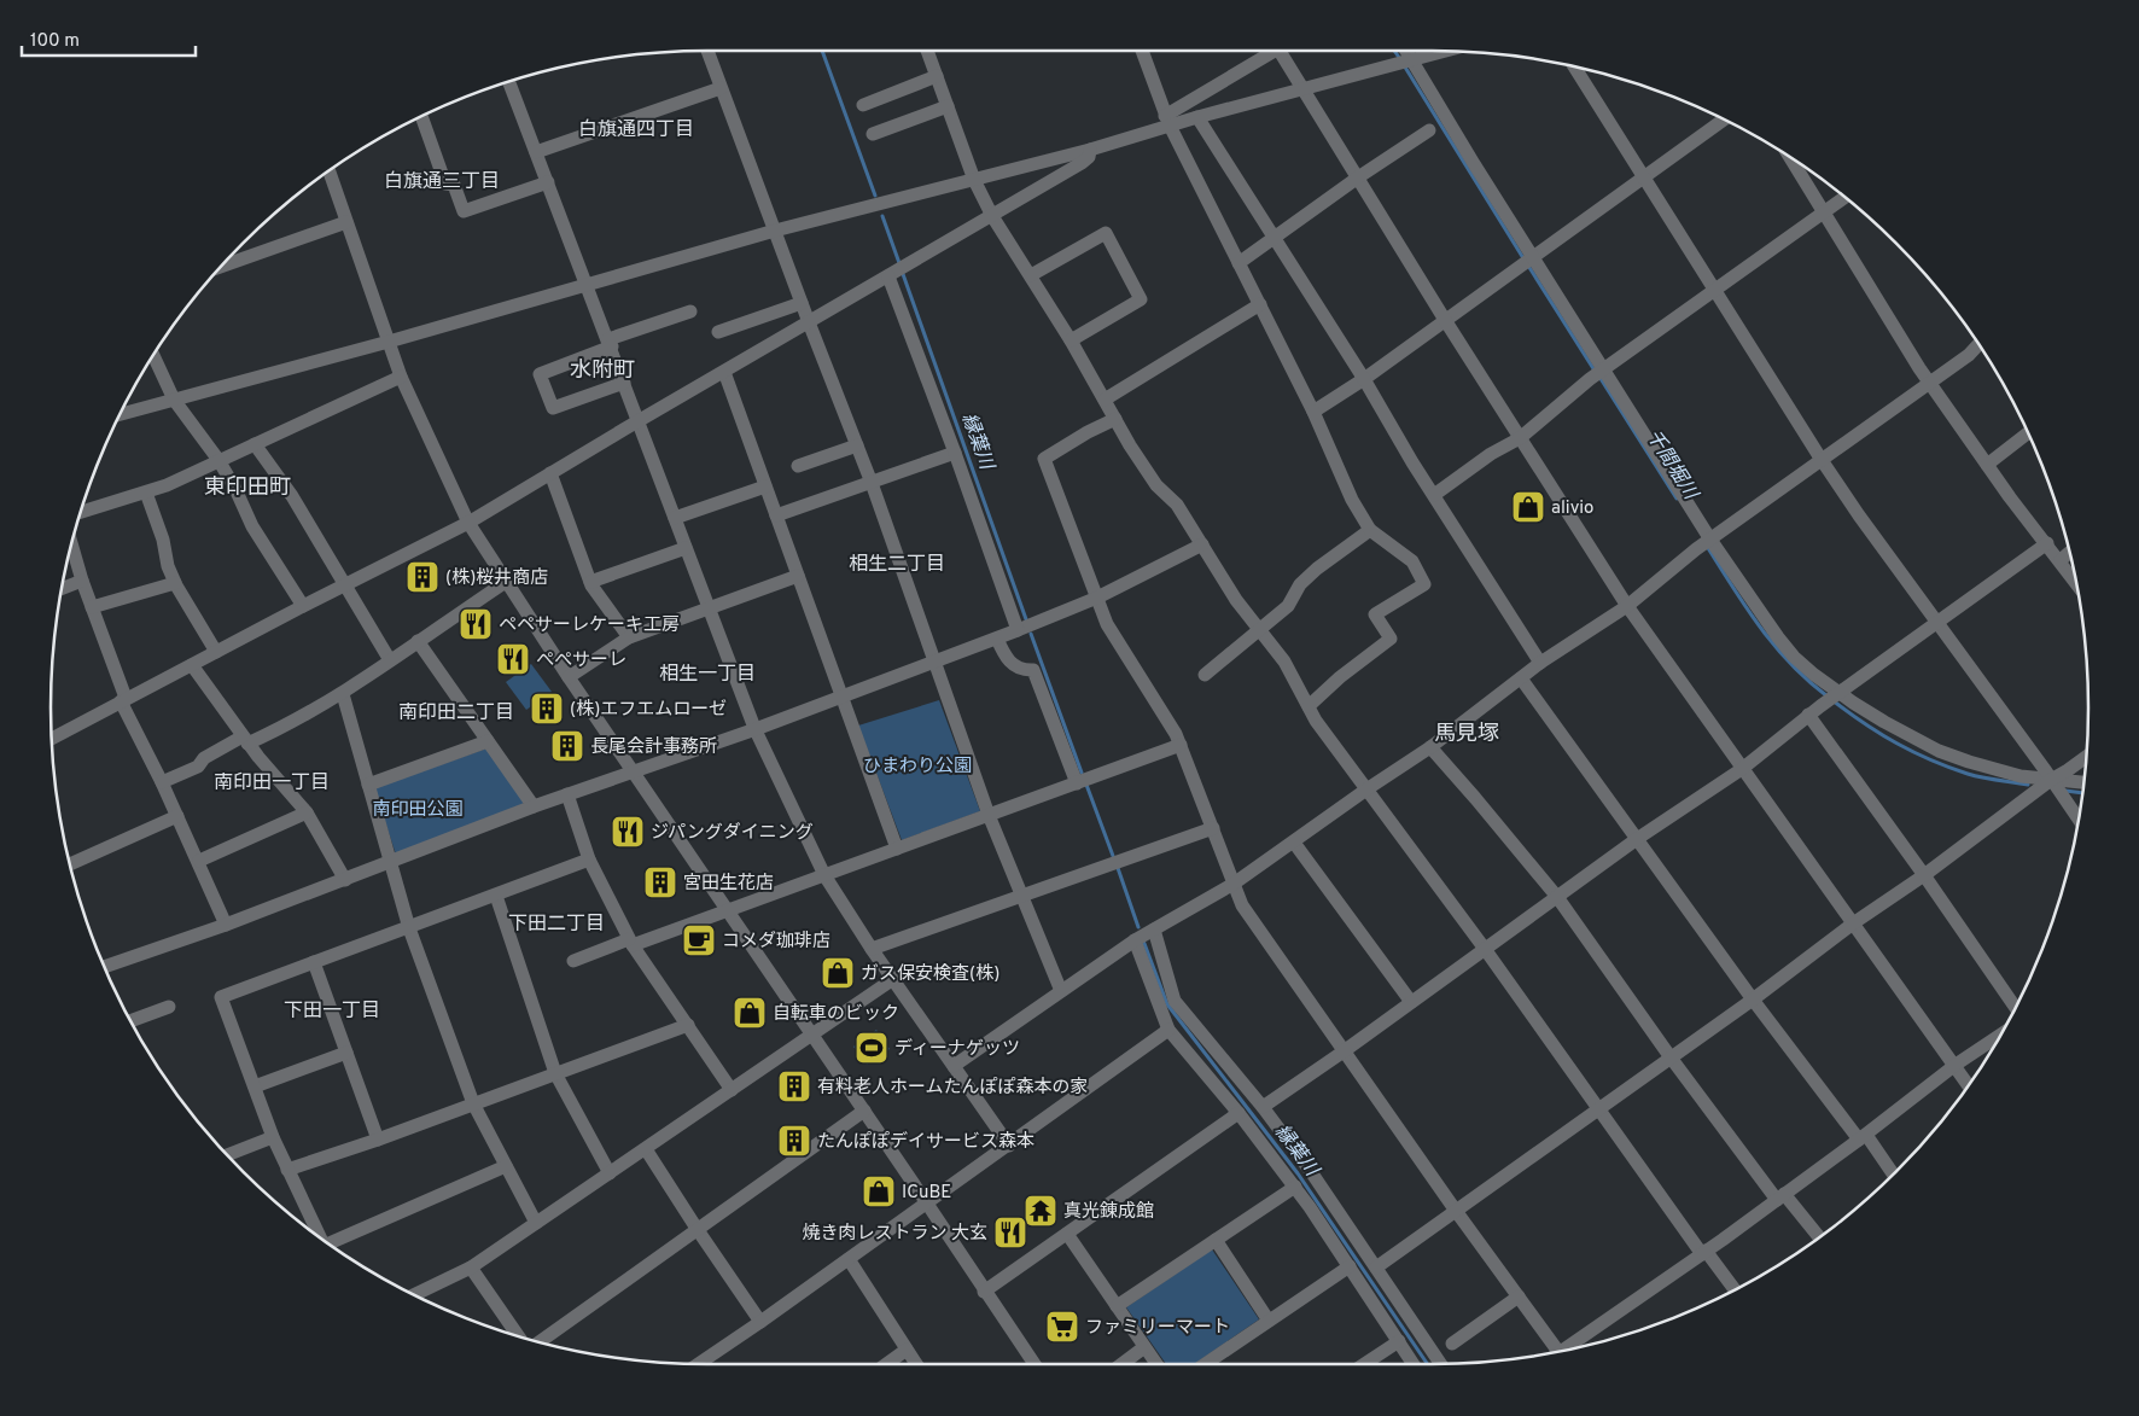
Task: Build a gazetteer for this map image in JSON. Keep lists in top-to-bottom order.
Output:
{
  "districts": [
    "白旗通四丁目",
    "白旗通三丁目",
    "水附町",
    "東印田町",
    "相生二丁目",
    "相生一丁目",
    "南印田二丁目",
    "馬見塚",
    "南印田一丁目",
    "下田二丁目",
    "下田一丁目"
  ],
  "water": ["縁葉川", "千間堀川"],
  "parks": ["ひまわり公園", "南印田公園"],
  "places": {
    "shop": [
      "alivio",
      "ガス保安検査(株)",
      "自転車のビック",
      "ICuBE"
    ],
    "building": [
      "(株)桜井商店",
      "(株)エフエムローゼ",
      "長尾会計事務所",
      "宮田生花店",
      "有料老人ホームたんぽぽ森本の家",
      "たんぽぽデイサービス森本"
    ],
    "restaurant": [
      "ペペサーレケーキ工房",
      "ぺぺサーレ",
      "ジパングダイニング",
      "焼き肉レストラン 大玄"
    ],
    "cafe": ["コメダ珈琲店"],
    "sports": ["ディーナゲッツ"],
    "temple": ["真光錬成館"],
    "supermarket": ["ファミリーマート"]
  },
  "scale_bar": "100 m"
}
